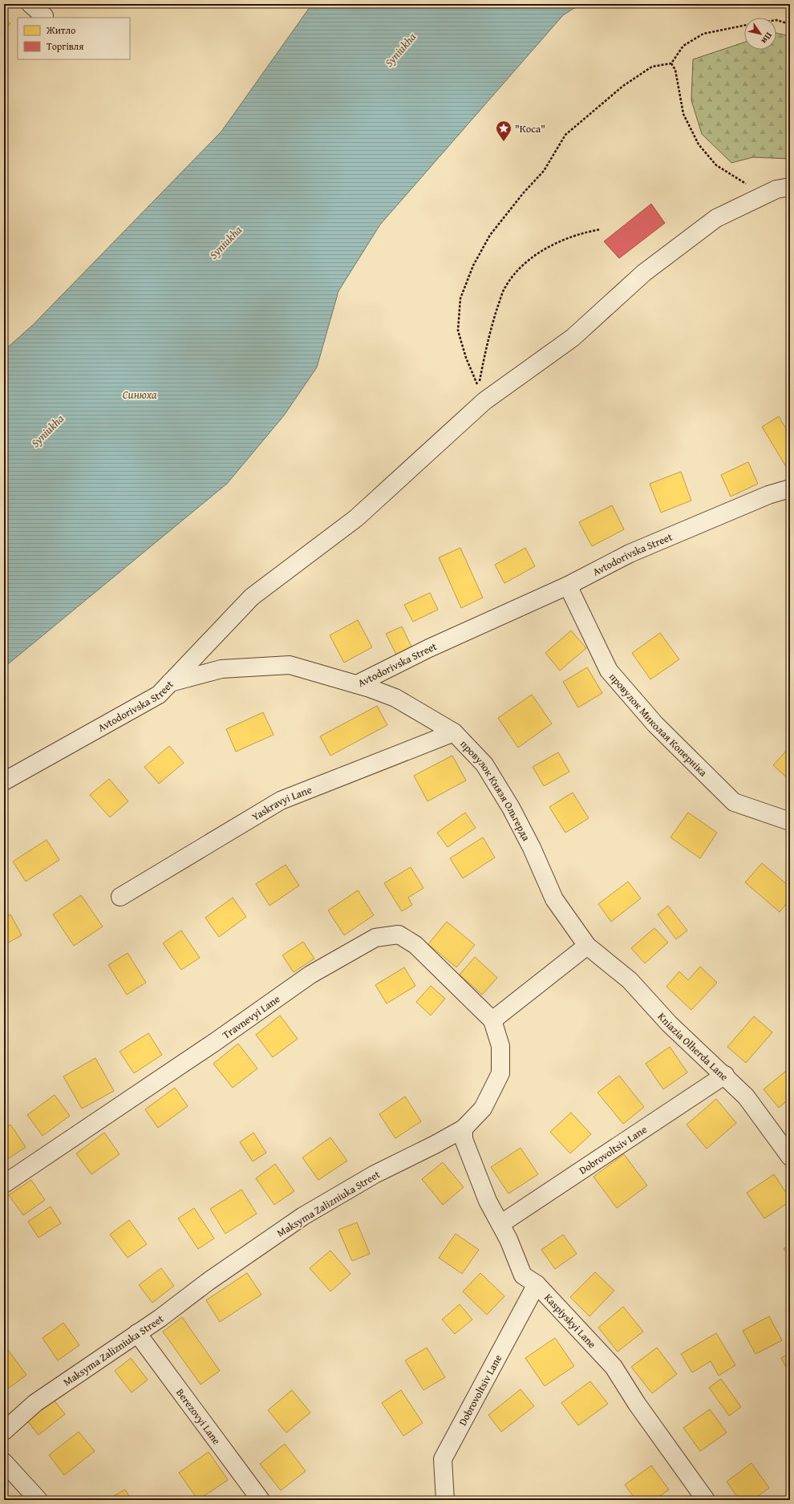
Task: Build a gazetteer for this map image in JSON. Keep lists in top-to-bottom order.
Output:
{
  "streets": {
    "street": [
      "Avtodorivska Street",
      "провулок Миколая Коперніка",
      "провулок Князя Ольгерда",
      "Yaskravyi Lane",
      "Travnevyi Lane",
      "Kniazia Olherda Lane",
      "Dobrovoltsiv Lane",
      "Maksyma Zalizniuka Street",
      "Kaspiyskyi Lane",
      "Berezovyi Lane"
    ]
  },
  "crossings": [
    ["Avtodorivska Street", "провулок Миколая Коперніка"],
    ["Avtodorivska Street", "провулок Князя Ольгерда"],
    ["провулок Князя Ольгерда", "Yaskravyi Lane"],
    ["провулок Князя Ольгерда", "Kniazia Olherda Lane"],
    ["Travnevyi Lane", "Maksyma Zalizniuka Street"],
    ["Kniazia Olherda Lane", "Dobrovoltsiv Lane"],
    ["Dobrovoltsiv Lane", "Kaspiyskyi Lane"],
    ["Maksyma Zalizniuka Street", "Kaspiyskyi Lane"],
    ["Maksyma Zalizniuka Street", "Berezovyi Lane"]
  ],
  "water": ["Syniukha", "Синюха"],
  "places": {
    "place": ["\"Коса\""]
  },
  "legend": ["Житло", "Торгівля"],
  "north": "bottom right"
}
